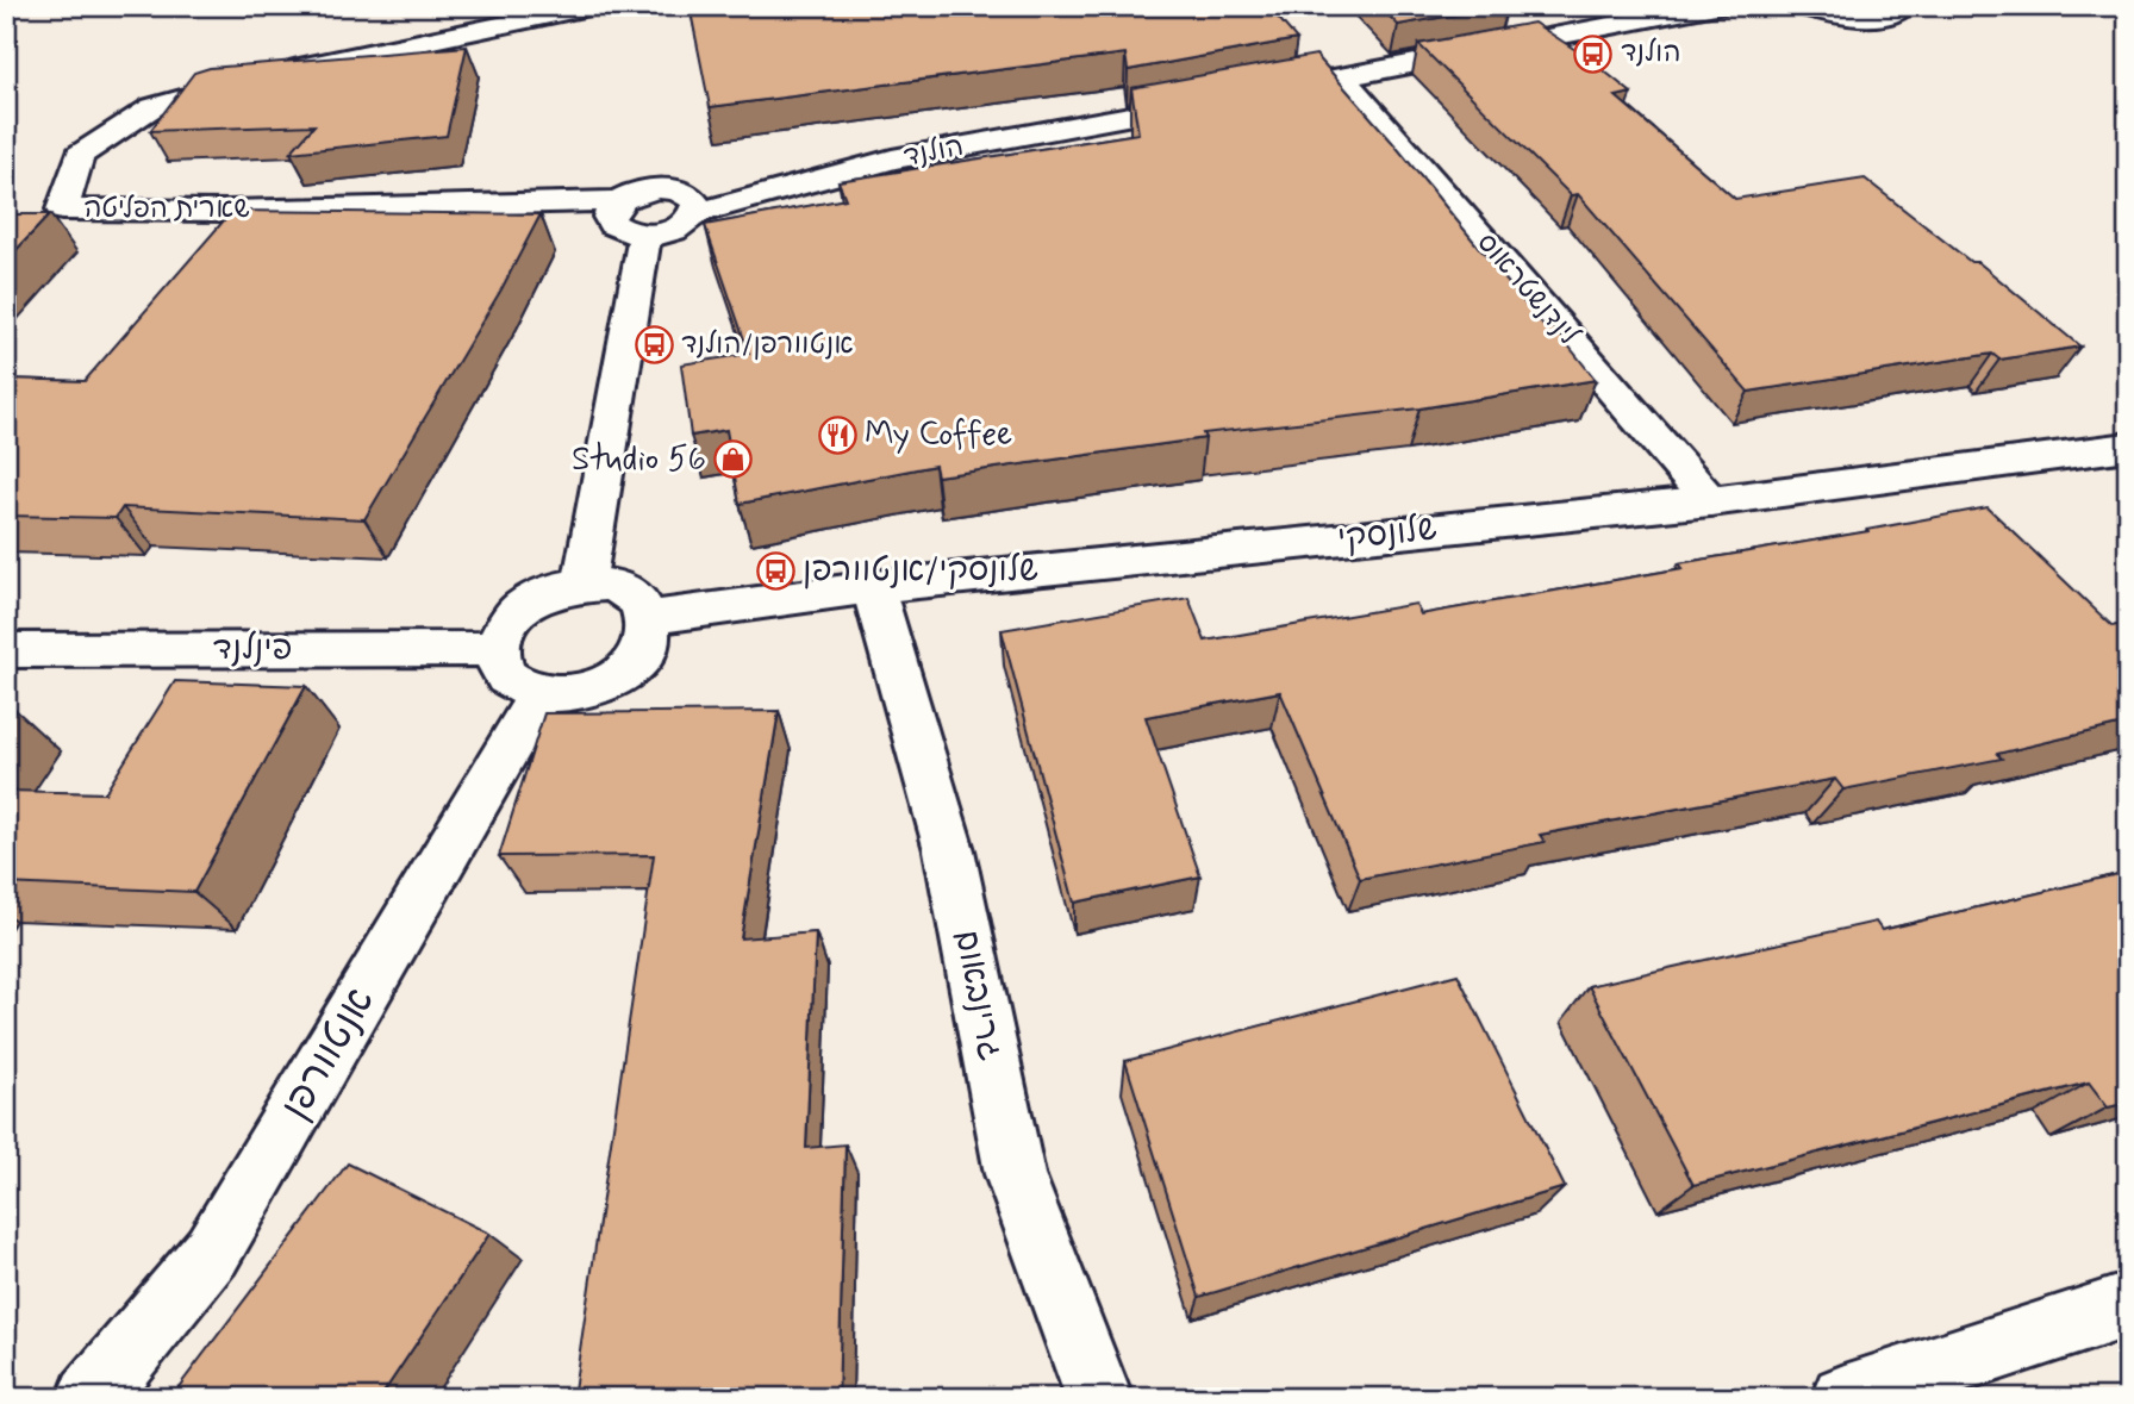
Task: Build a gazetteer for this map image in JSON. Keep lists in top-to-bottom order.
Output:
{
  "streets": {
    "street": [
      "הולנד",
      "שארית הפליטה",
      "לינדנשטראוס",
      "שלונסקי",
      "פינלנד",
      "גרינבאום",
      "אנטוורפן"
    ]
  },
  "crossings": [
    ["לינדנשטראוס", "שלונסקי"],
    ["שלונסקי", "פינלנד"],
    ["שלונסקי", "גרינבאום"],
    ["שלונסקי", "אנטוורפן"],
    ["פינלנד", "אנטוורפן"]
  ],
  "places": {
    "bus stop": ["הולנד", "אנטוורפן/הולנד", "שלונסקי/אנטוורפן"],
    "restaurant": ["My Coffee"],
    "shop": ["Studio 56"]
  }
}
